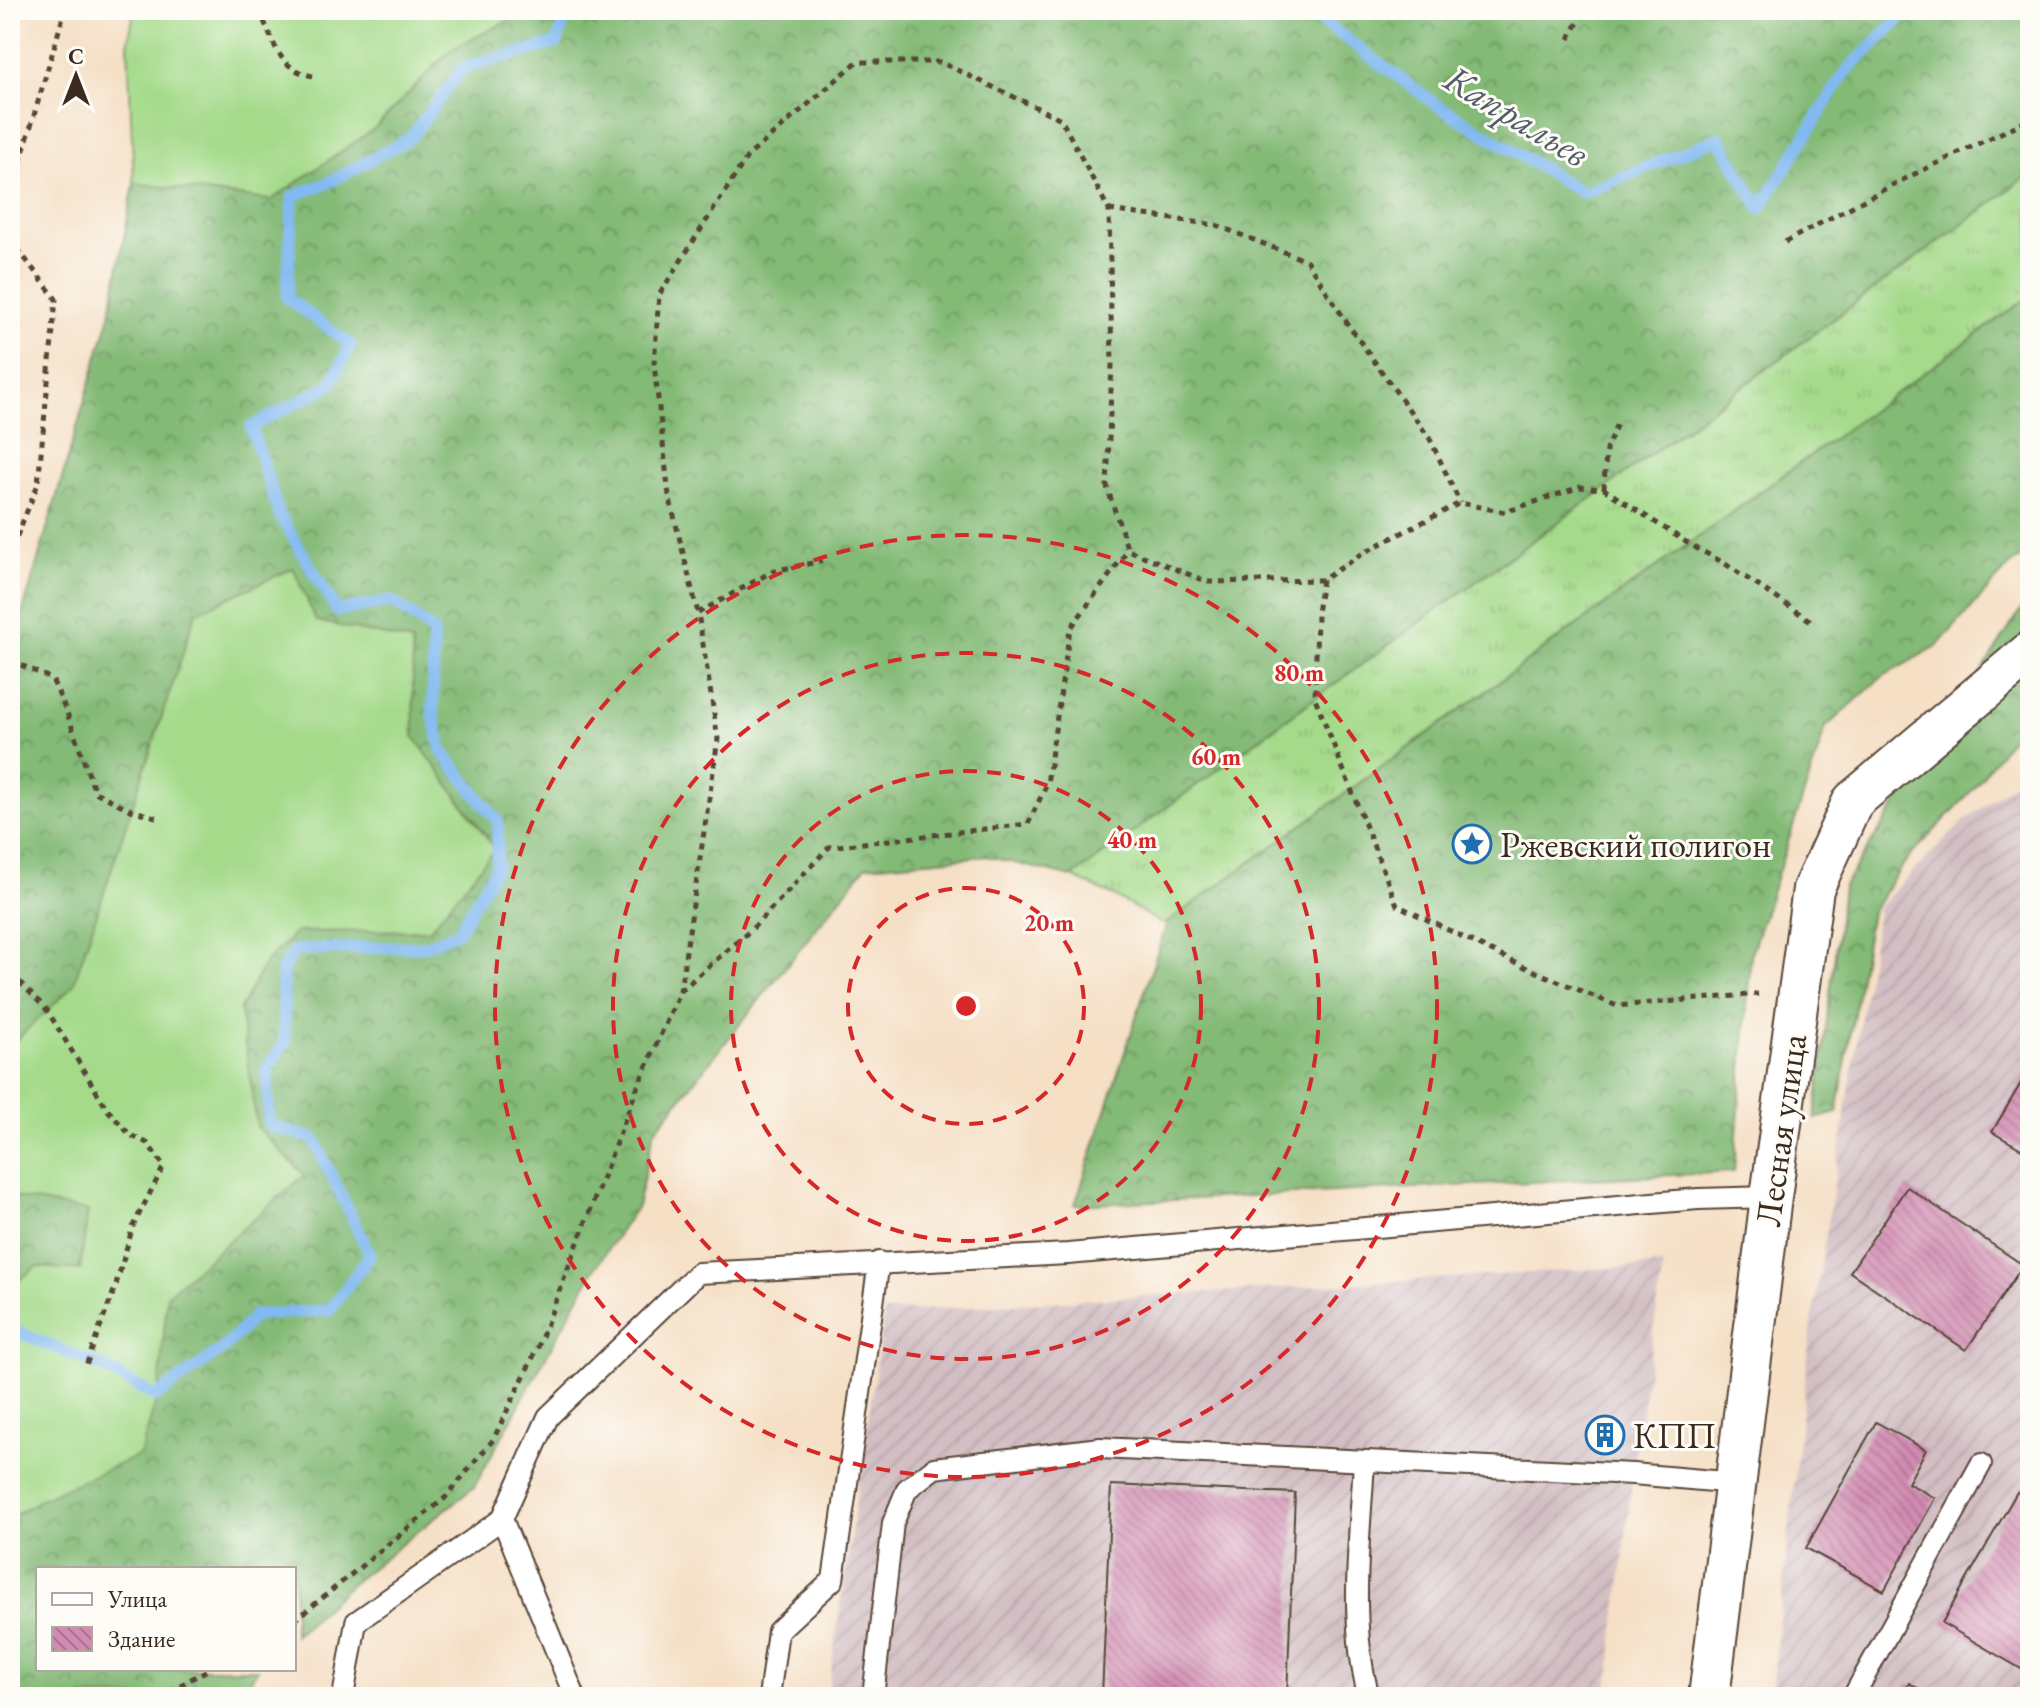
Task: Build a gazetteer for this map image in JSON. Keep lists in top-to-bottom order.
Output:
{
  "streets": {
    "street": ["Лесная улица"]
  },
  "water": ["Капральев"],
  "places": {
    "place": ["Ржевский полигон"],
    "building": ["КПП"]
  },
  "legend": ["Улица", "Здание"],
  "north": "top",
  "rings": [
    "80 m",
    "60 m",
    "40 m",
    "20 m"
  ]
}
